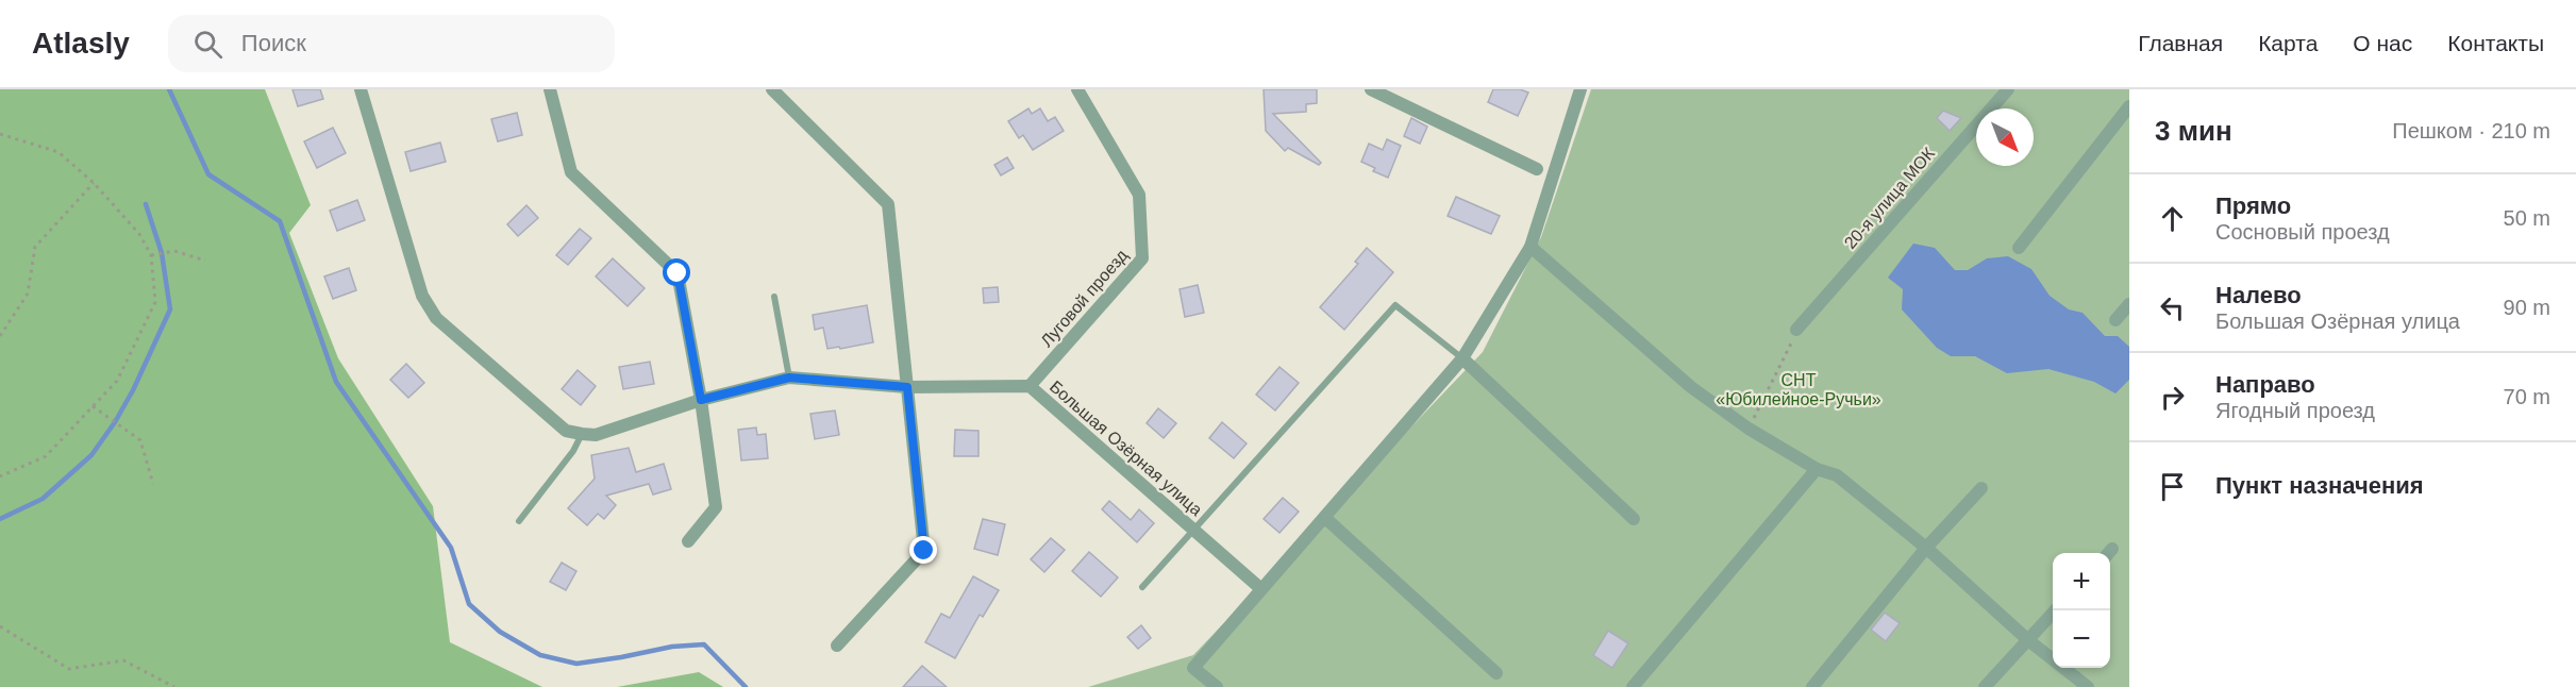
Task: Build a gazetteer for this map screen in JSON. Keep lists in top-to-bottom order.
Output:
{
  "streets": {
    "street": ["20-я улица МОК", "Луговой проезд", "Большая Озёрная улица"]
  },
  "crossings": [
    ["Луговой проезд", "Большая Озёрная улица"]
  ],
  "parks": ["СНТ «Юбилейное-Ручьи»"],
  "north": "bottom right",
  "page": {
    "header": "Atlasly",
    "search": "Поиск",
    "nav": [
      "Главная",
      "Карта",
      "О нас",
      "Контакты"
    ],
    "heading": ["3 мин", "Пешком · 210 m"],
    "list": [
      ["Прямо", "Сосновый проезд", "50 m"],
      ["Налево", "Большая Озёрная улица", "90 m"],
      ["Направо", "Ягодный проезд", "70 m"],
      "Пункт назначения"
    ],
    "map_buttons": ["+", "−"]
  }
}
